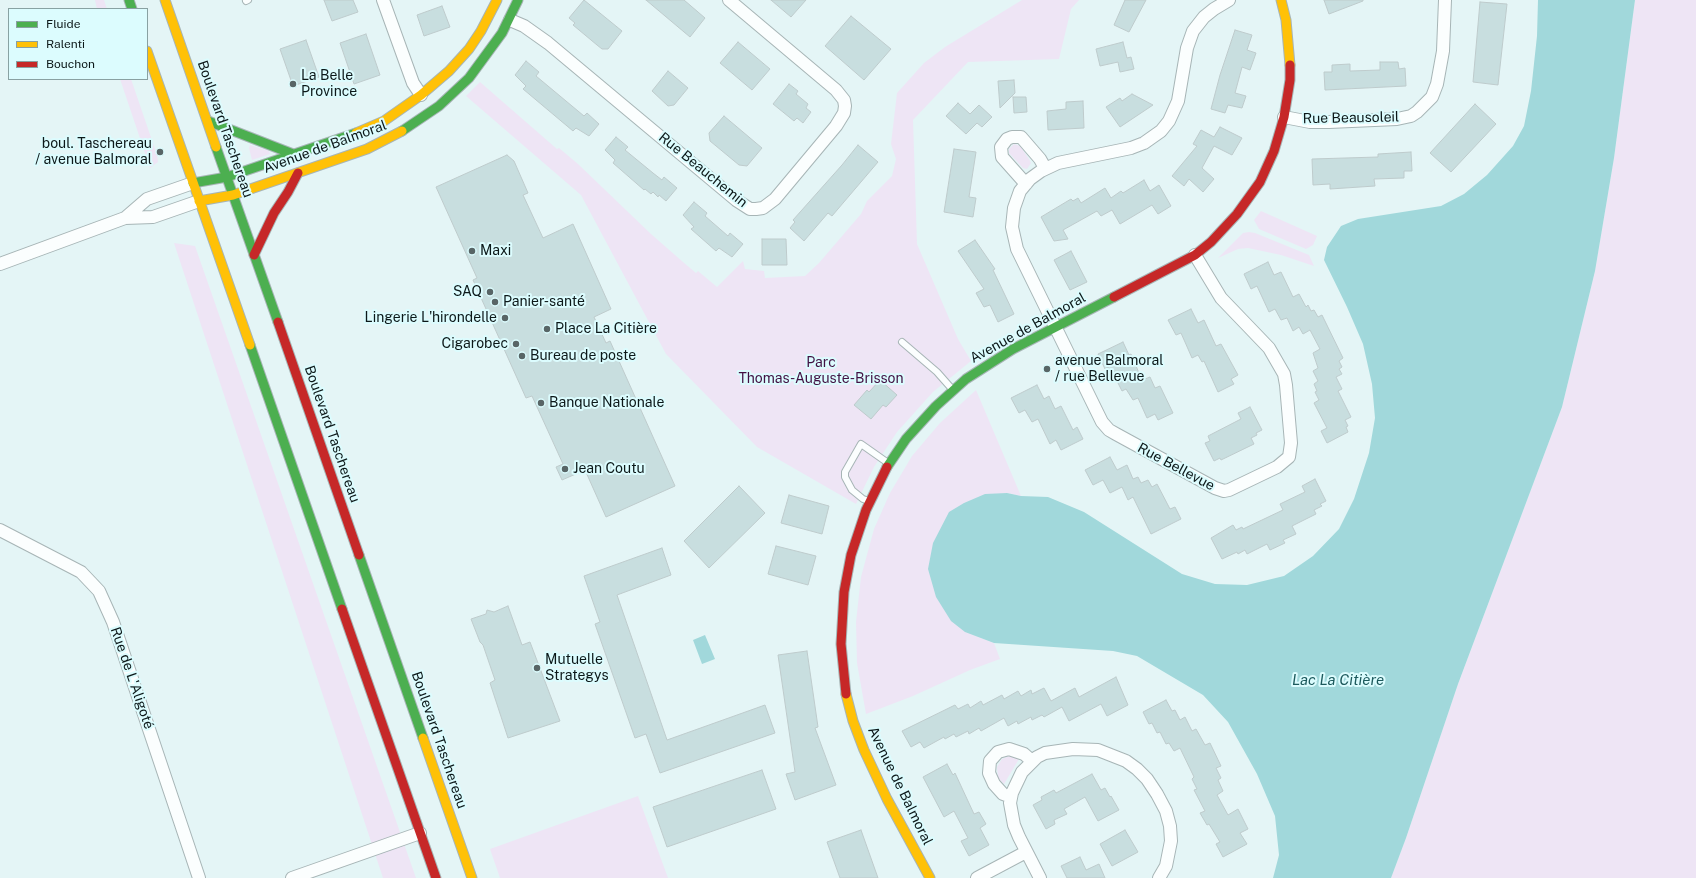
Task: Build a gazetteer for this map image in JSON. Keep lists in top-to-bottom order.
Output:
{
  "streets": {
    "street": [
      "Rue Beausoleil",
      "Boulevard Taschereau",
      "Avenue de Balmoral",
      "Rue Beauchemin",
      "Rue Bellevue",
      "Rue de L'Aligoté"
    ]
  },
  "crossings": [
    ["Rue Beausoleil", "Avenue de Balmoral"],
    ["Boulevard Taschereau", "Avenue de Balmoral"],
    ["Avenue de Balmoral", "Rue Beauchemin"],
    ["Avenue de Balmoral", "Rue Bellevue"]
  ],
  "water": ["Lac La Citière"],
  "parks": ["Parc Thomas-Auguste-Brisson"],
  "places": [
    "La Belle Province",
    "boul. Taschereau / avenue Balmoral",
    "Maxi",
    "SAQ",
    "Panier-santé",
    "Lingerie L'hirondelle",
    "Place La Citière",
    "Cigarobec",
    "Bureau de poste",
    "avenue Balmoral / rue Bellevue",
    "Banque Nationale",
    "Jean Coutu",
    "Mutuelle Strategys"
  ],
  "legend": ["Fluide", "Ralenti", "Bouchon"]
}
